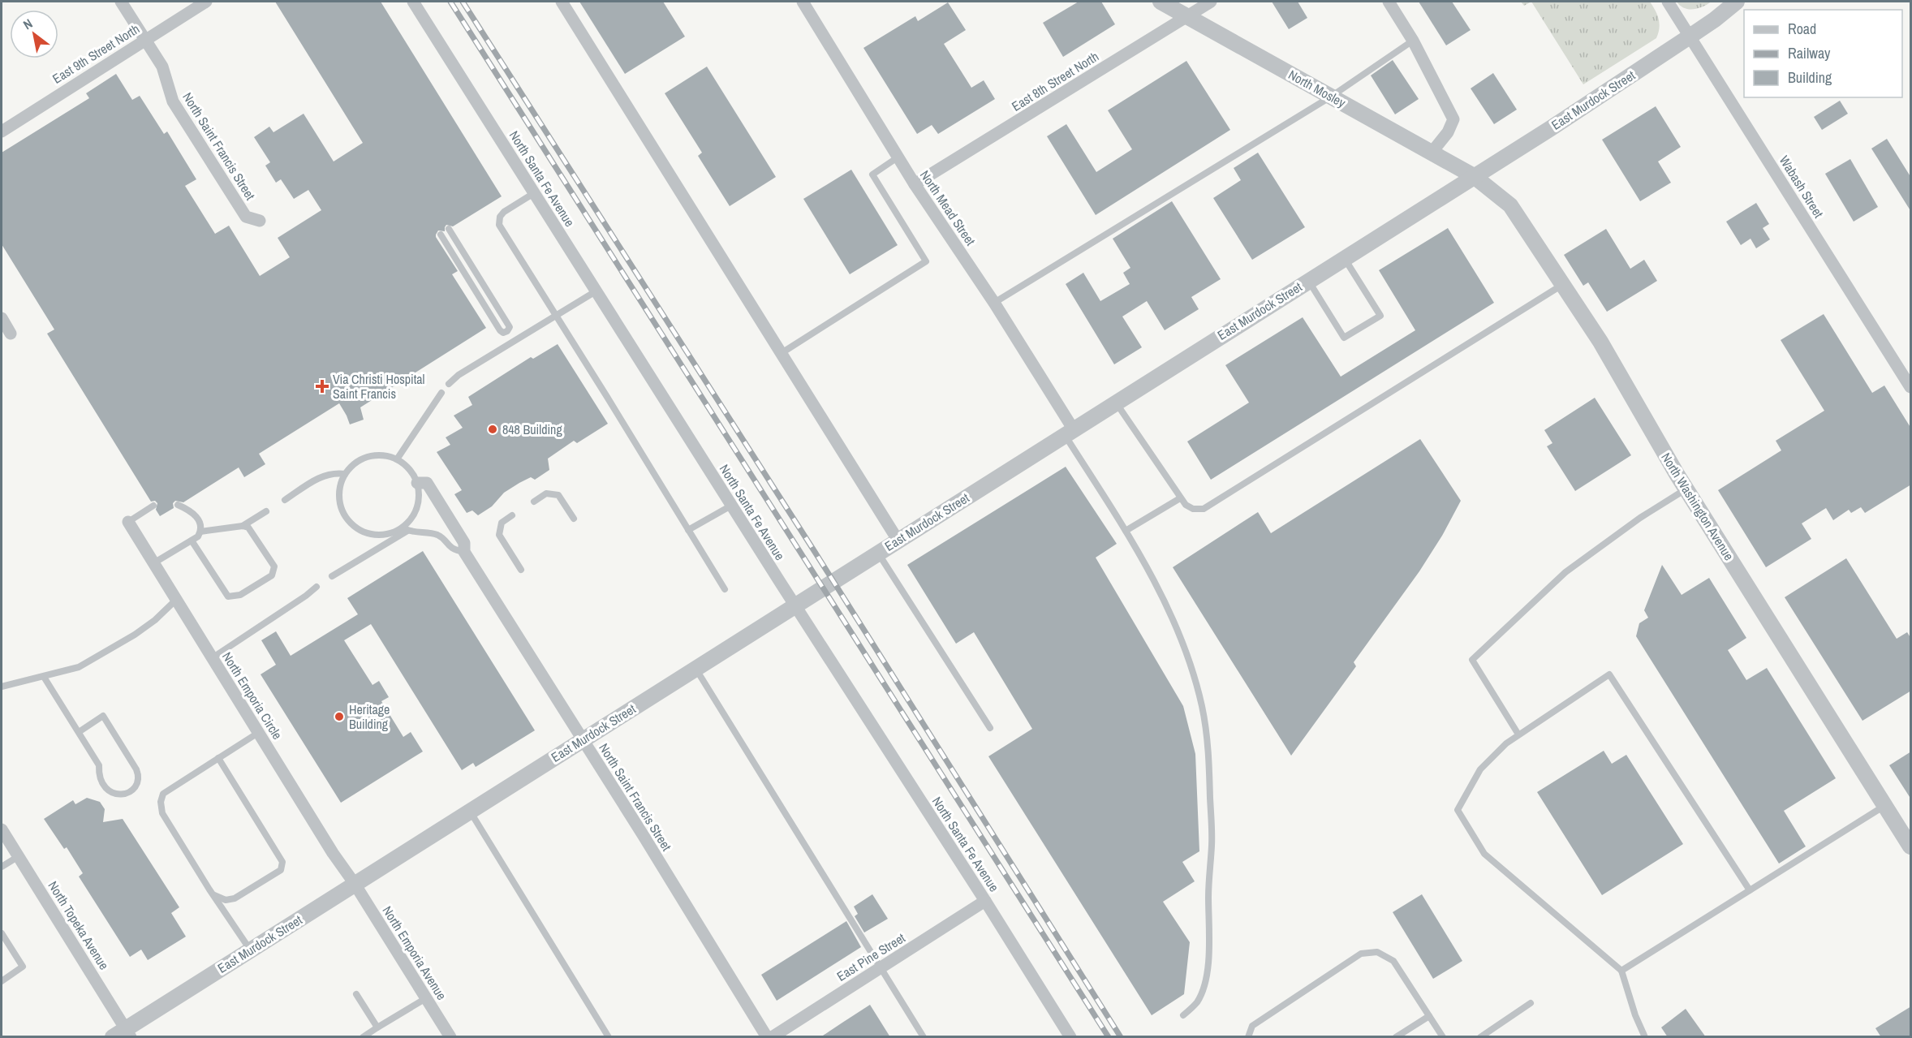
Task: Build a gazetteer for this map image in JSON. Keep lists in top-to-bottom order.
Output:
{
  "streets": {
    "street": [
      "East 9th Street North",
      "East 8th Street North",
      "North Mosley",
      "East Murdock Street",
      "North Saint Francis Street",
      "North Santa Fe Avenue",
      "Wabash Street",
      "North Mead Street",
      "North Washington Avenue",
      "North Emporia Circle",
      "North Topeka Avenue",
      "North Emporia Avenue",
      "East Pine Street"
    ]
  },
  "crossings": [
    ["East 9th Street North", "North Saint Francis Street"],
    ["East 8th Street North", "North Mosley"],
    ["East 8th Street North", "North Mead Street"],
    ["North Mosley", "East Murdock Street"],
    ["North Mosley", "North Washington Avenue"],
    ["East Murdock Street", "North Saint Francis Street"],
    ["East Murdock Street", "North Santa Fe Avenue"],
    ["East Murdock Street", "Wabash Street"],
    ["East Murdock Street", "North Mead Street"],
    ["East Murdock Street", "North Washington Avenue"],
    ["East Murdock Street", "North Emporia Circle"],
    ["East Murdock Street", "North Topeka Avenue"],
    ["East Murdock Street", "North Emporia Avenue"],
    ["North Santa Fe Avenue", "East Pine Street"],
    ["North Emporia Circle", "North Emporia Avenue"]
  ],
  "places": {
    "health": ["Via Christi Hospital Saint Francis"],
    "other": ["848 Building", "Heritage Building"]
  },
  "legend": ["Road", "Railway", "Building"],
  "north": "top left"
}
